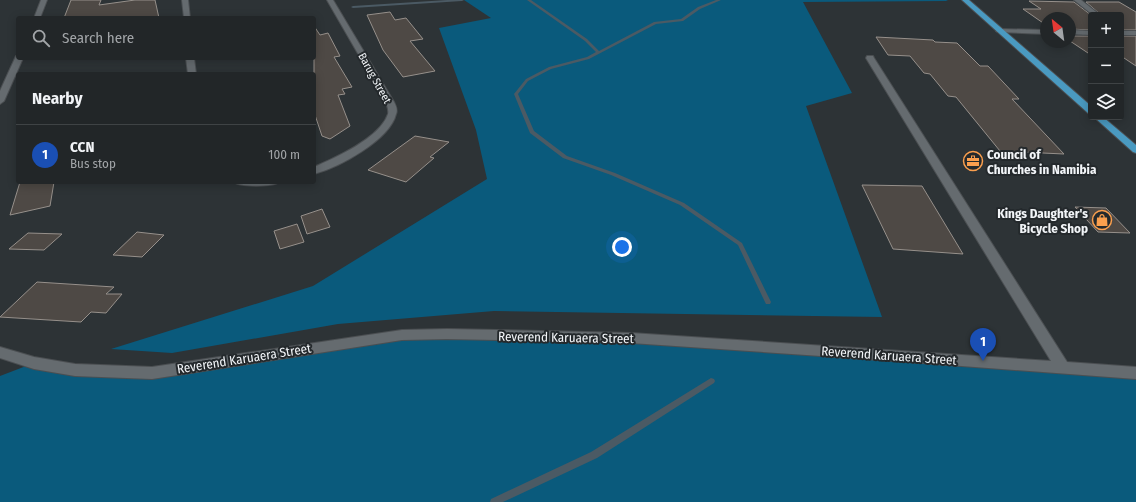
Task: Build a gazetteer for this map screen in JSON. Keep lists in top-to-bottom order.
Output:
{
  "streets": {
    "street": ["Barug Street", "Reverend Karuaera Street"]
  },
  "places": {
    "office": ["Council of Churches in Namibia"],
    "shop": ["Kings Daughter's Bicycle Shop"]
  },
  "north": "top left",
  "page": {
    "map_buttons": ["+", "−"],
    "search": "Search here",
    "heading": "Nearby",
    "list": [
      {
        "mark": "1",
        "name": "CCN",
        "note": "Bus stop",
        "value": "100 m"
      }
    ],
    "pins": "1"
  }
}
